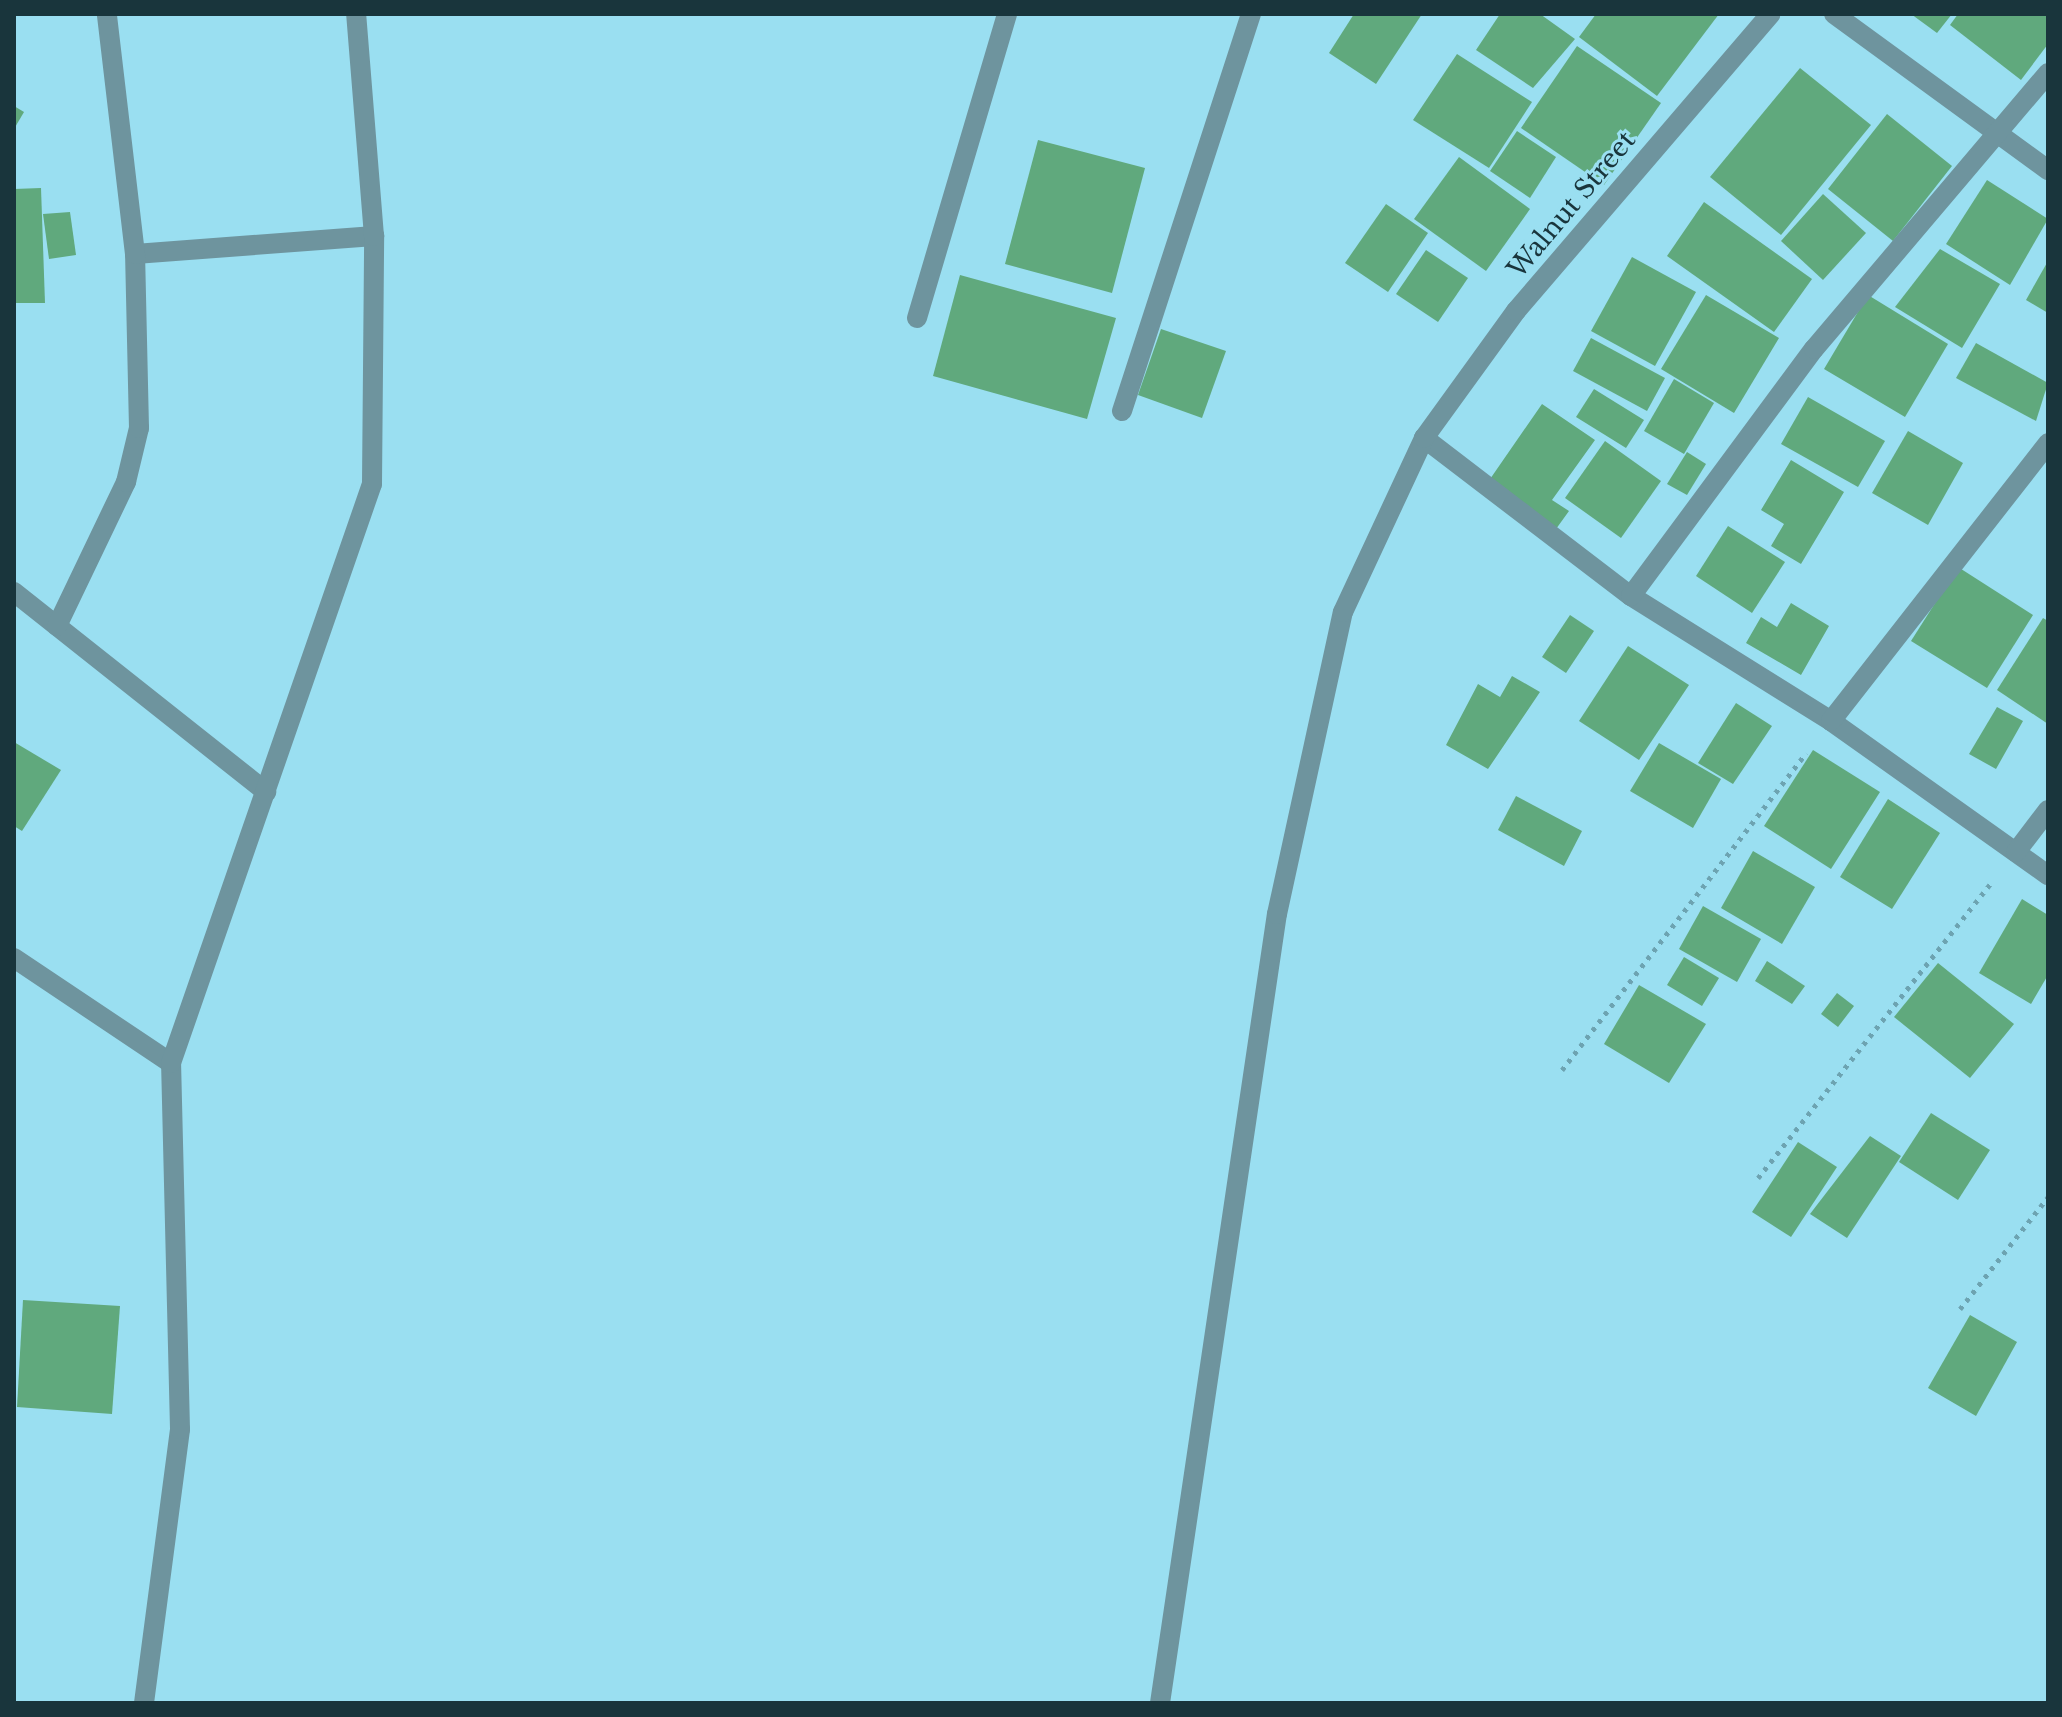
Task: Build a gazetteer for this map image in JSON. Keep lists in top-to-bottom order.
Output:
{
  "streets": {
    "street": ["Walnut Street"]
  }
}
